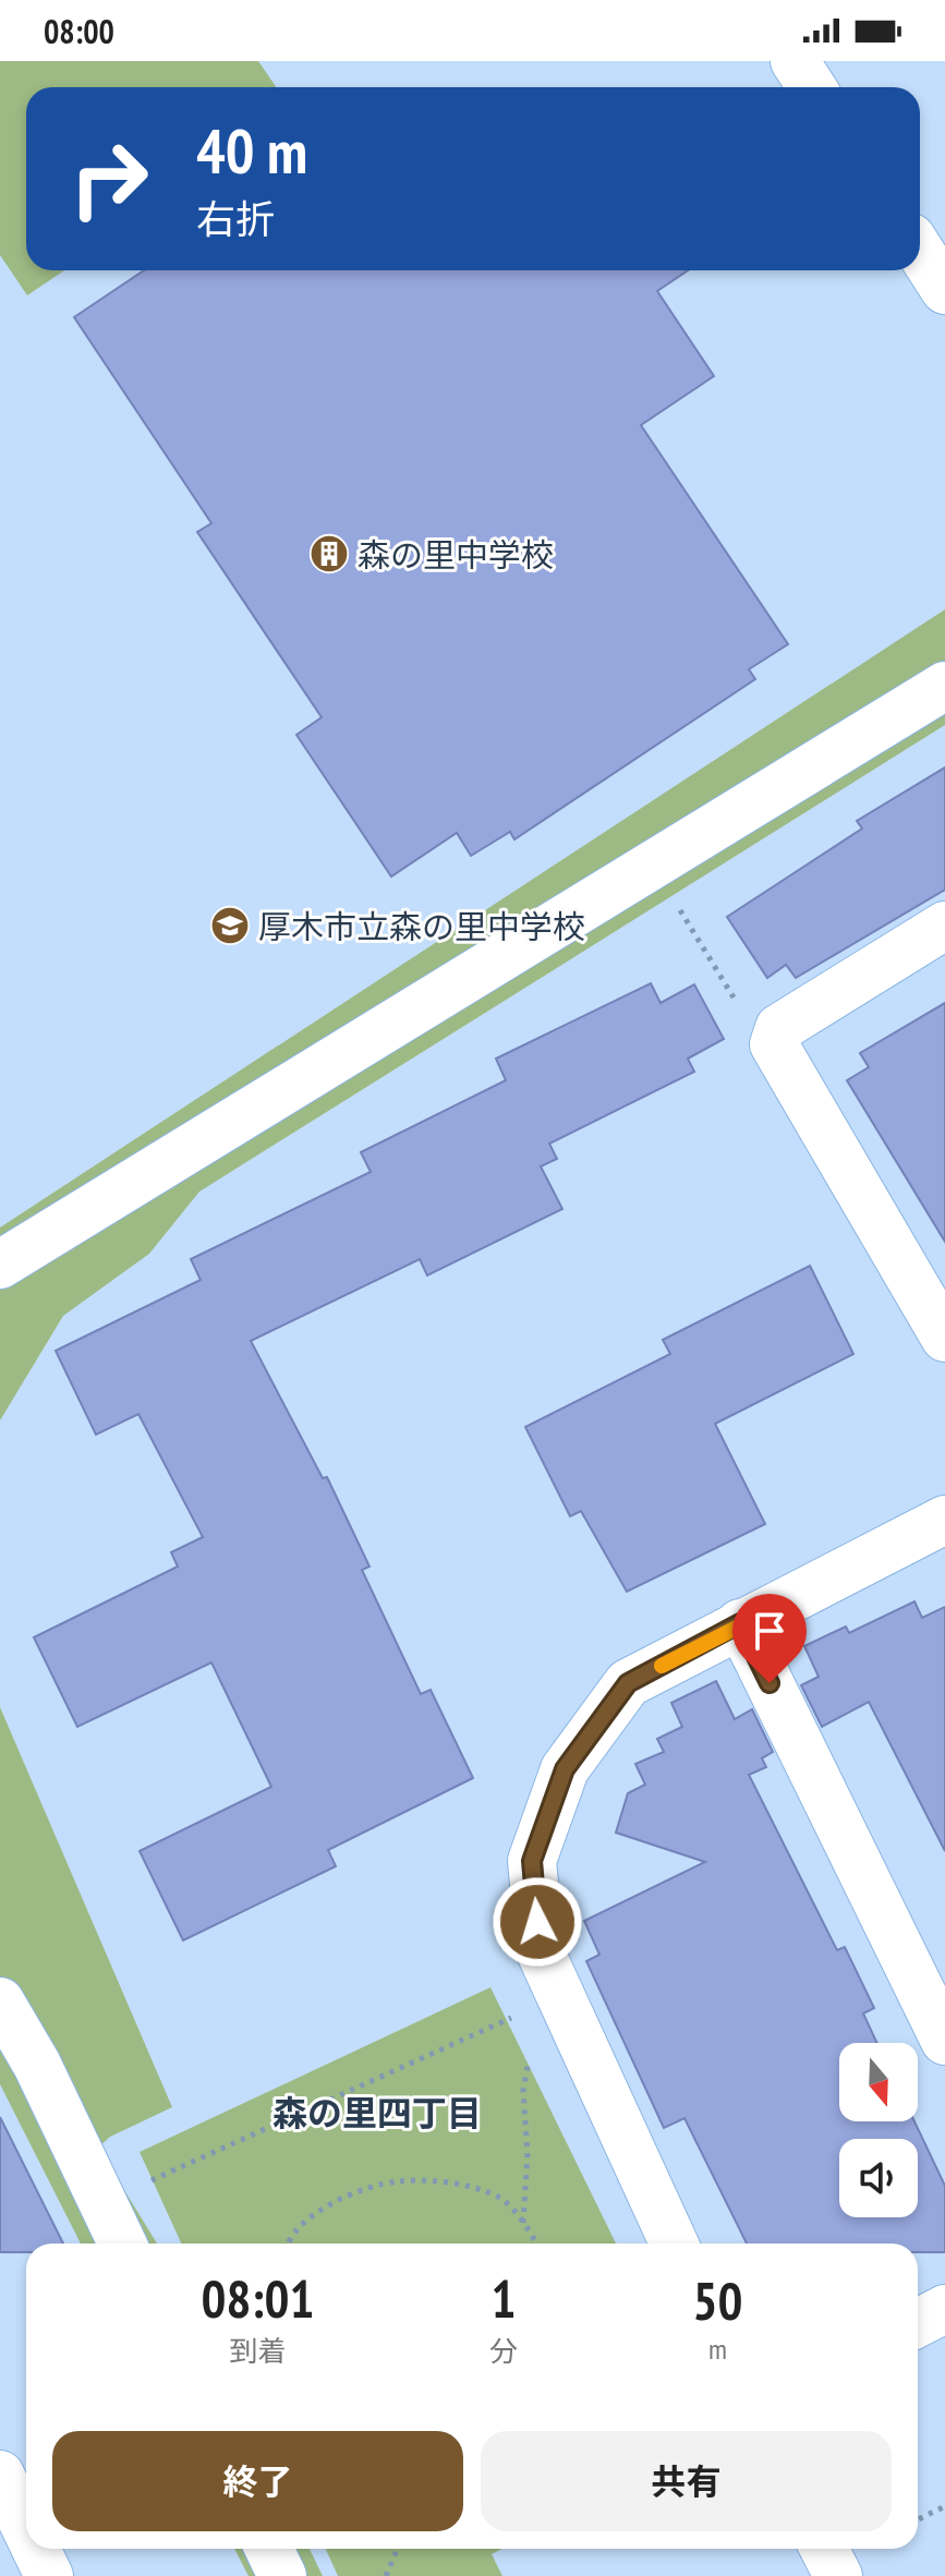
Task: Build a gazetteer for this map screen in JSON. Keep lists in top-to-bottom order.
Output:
{
  "districts": ["森の里四丁目"],
  "places": {
    "building": ["森の里中学校"],
    "school or university": ["厚木市立森の里中学校"]
  },
  "north": "bottom",
  "page": {
    "status": "08:00",
    "turn": ["40 m", "右折"],
    "eta": [
      "08:01",
      "到着",
      "1",
      "分",
      "50",
      "m"
    ],
    "buttons": ["終了", "共有"]
  }
}
